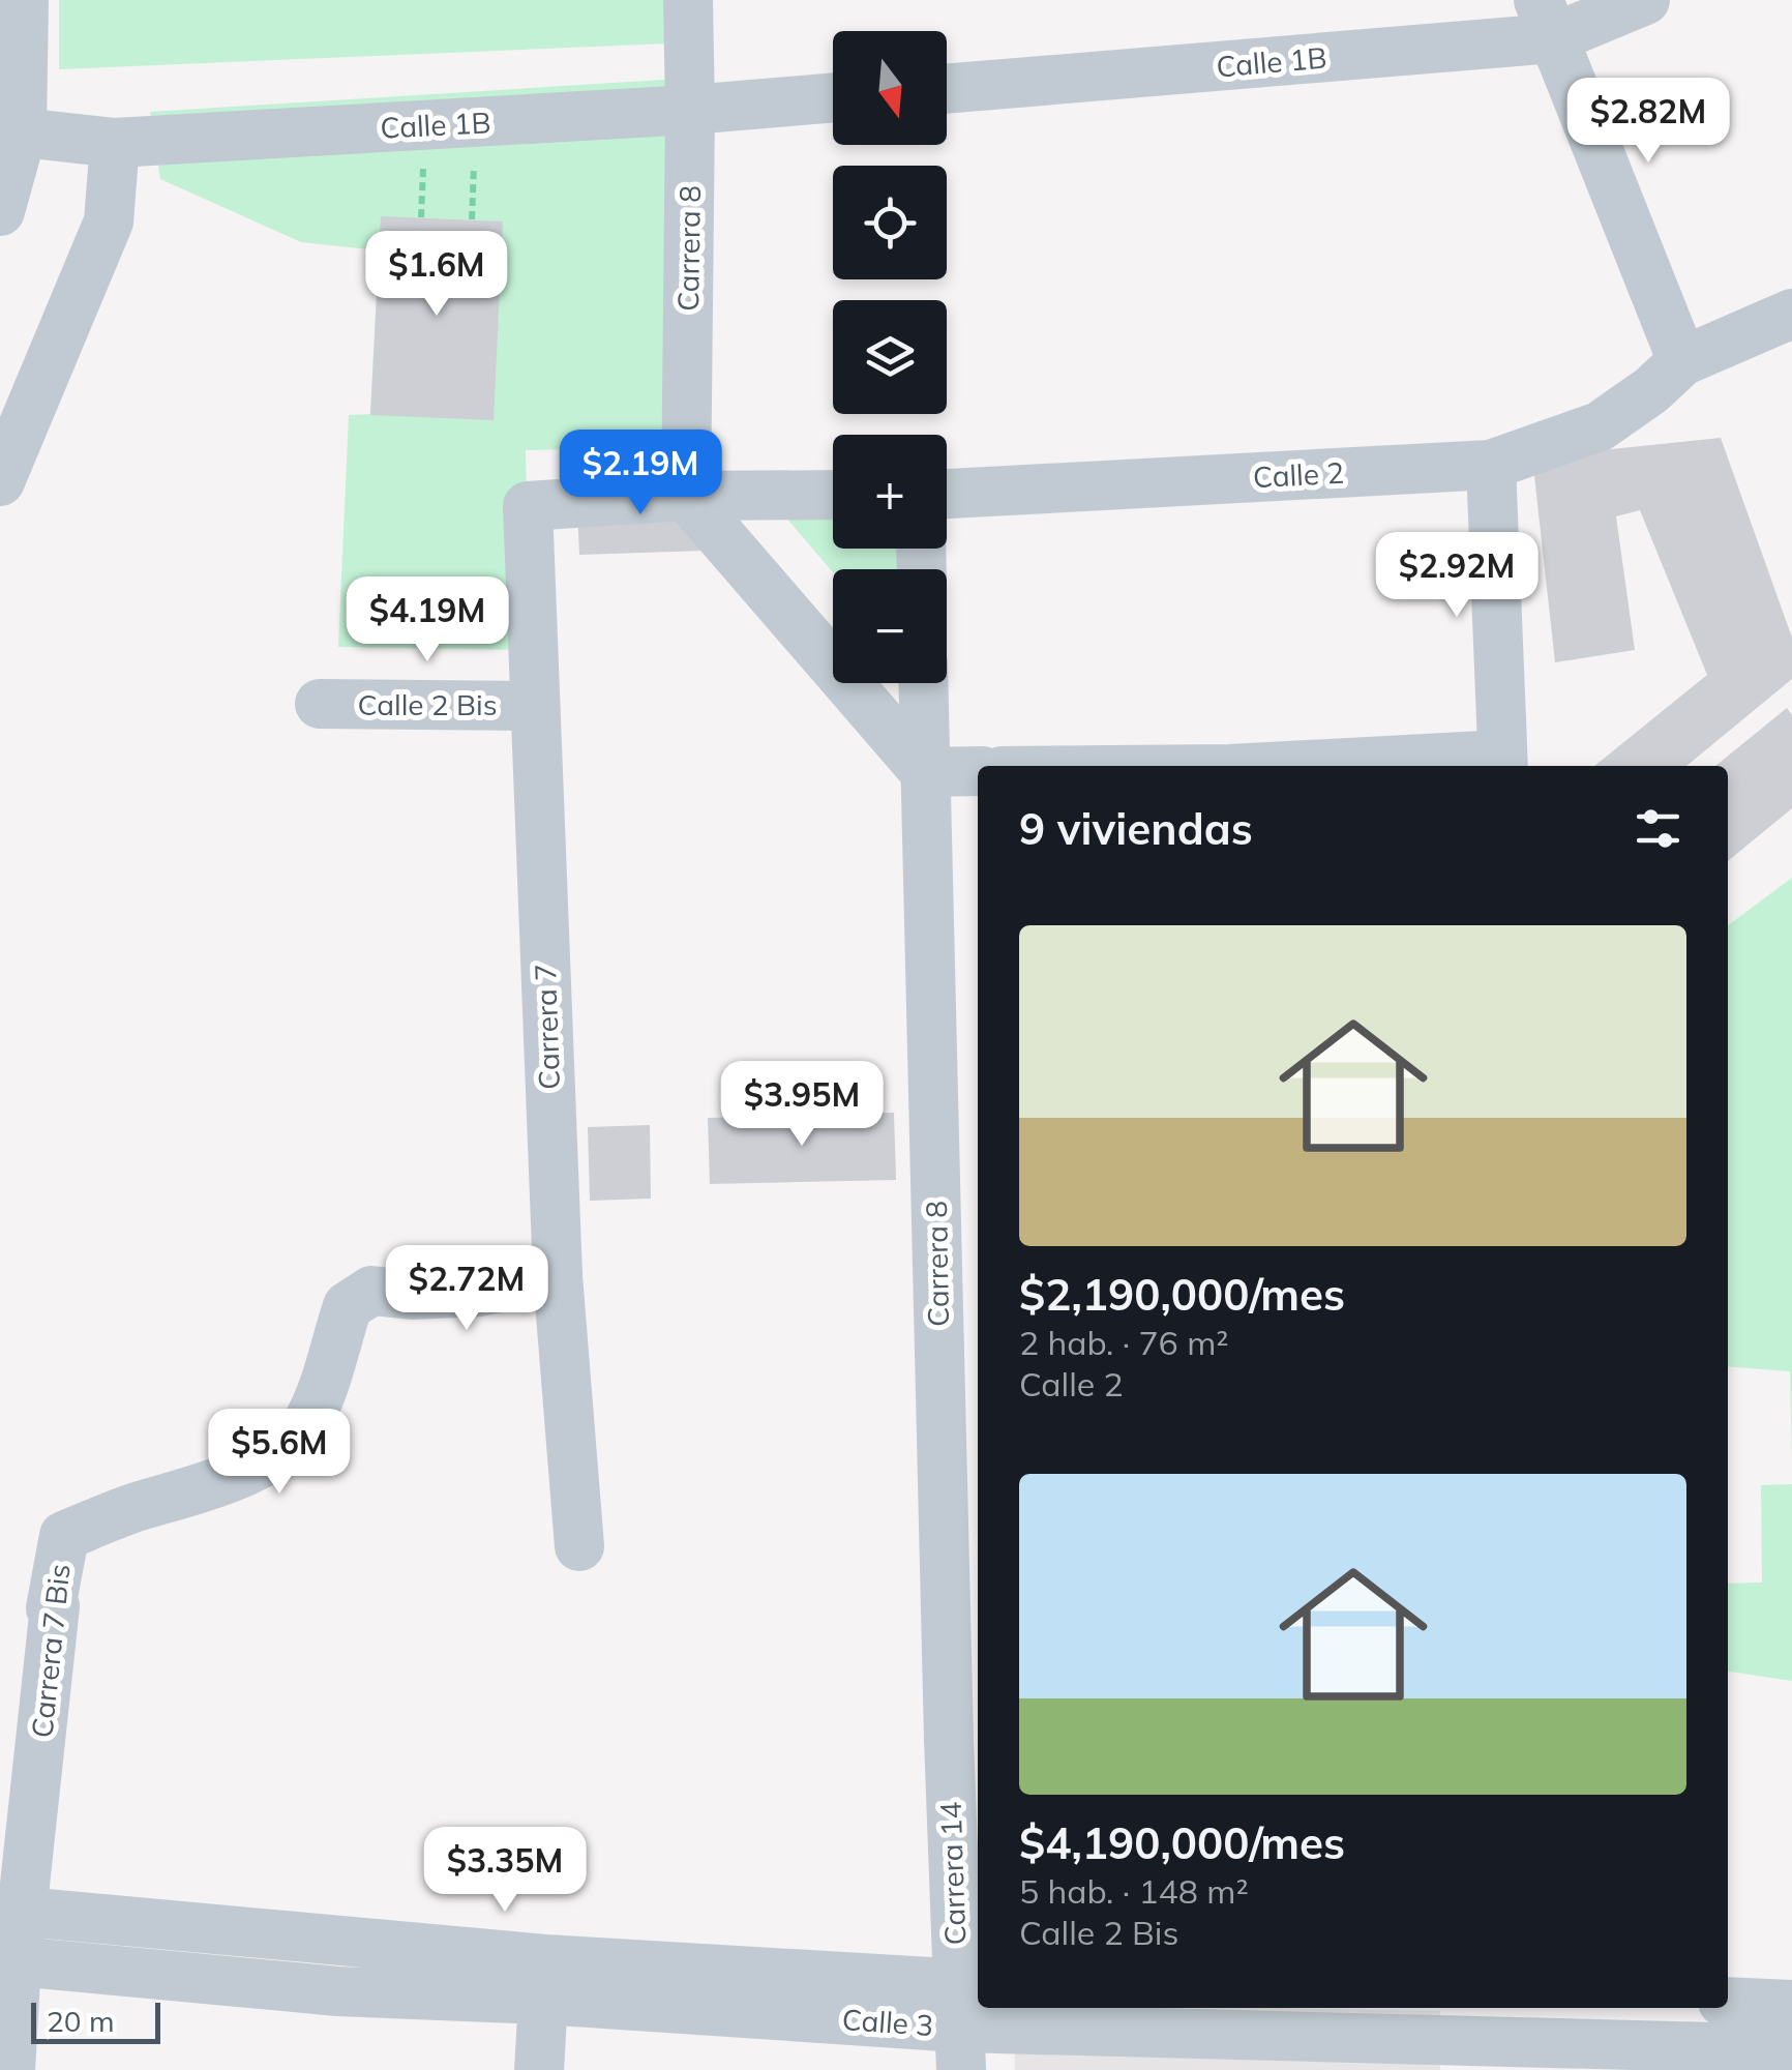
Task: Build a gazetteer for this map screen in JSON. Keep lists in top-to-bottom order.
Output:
{
  "streets": {
    "street": [
      "Calle 1B",
      "Carrera 8",
      "Calle 2",
      "Calle 2 Bis",
      "Carrera 7",
      "Carrera 7 Bis",
      "Carrera 14",
      "Calle 3"
    ]
  },
  "crossings": [
    ["Calle 1B", "Carrera 8"],
    ["Carrera 8", "Carrera 7"],
    ["Carrera 8", "Carrera 14"],
    ["Calle 2 Bis", "Carrera 7"],
    ["Carrera 7", "Carrera 7 Bis"],
    ["Carrera 7 Bis", "Calle 3"],
    ["Carrera 14", "Calle 3"]
  ],
  "scale_bar": "20 m",
  "north": "bottom",
  "page": {
    "map_buttons": ["+", "−"],
    "price": [
      "$2.82M",
      "$1.6M",
      "$2.19M",
      "$2.92M",
      "$4.19M",
      "$3.95M",
      "$2.72M",
      "$5.6M",
      "$3.35M"
    ],
    "heading": "9 viviendas",
    "list": [
      {
        "name": "$2,190,000/mes",
        "note": "2 hab. · 76 m² · Calle 2"
      },
      {
        "name": "$4,190,000/mes",
        "note": "5 hab. · 148 m² · Calle 2 Bis"
      }
    ],
    "scale": "20 m"
  }
}
